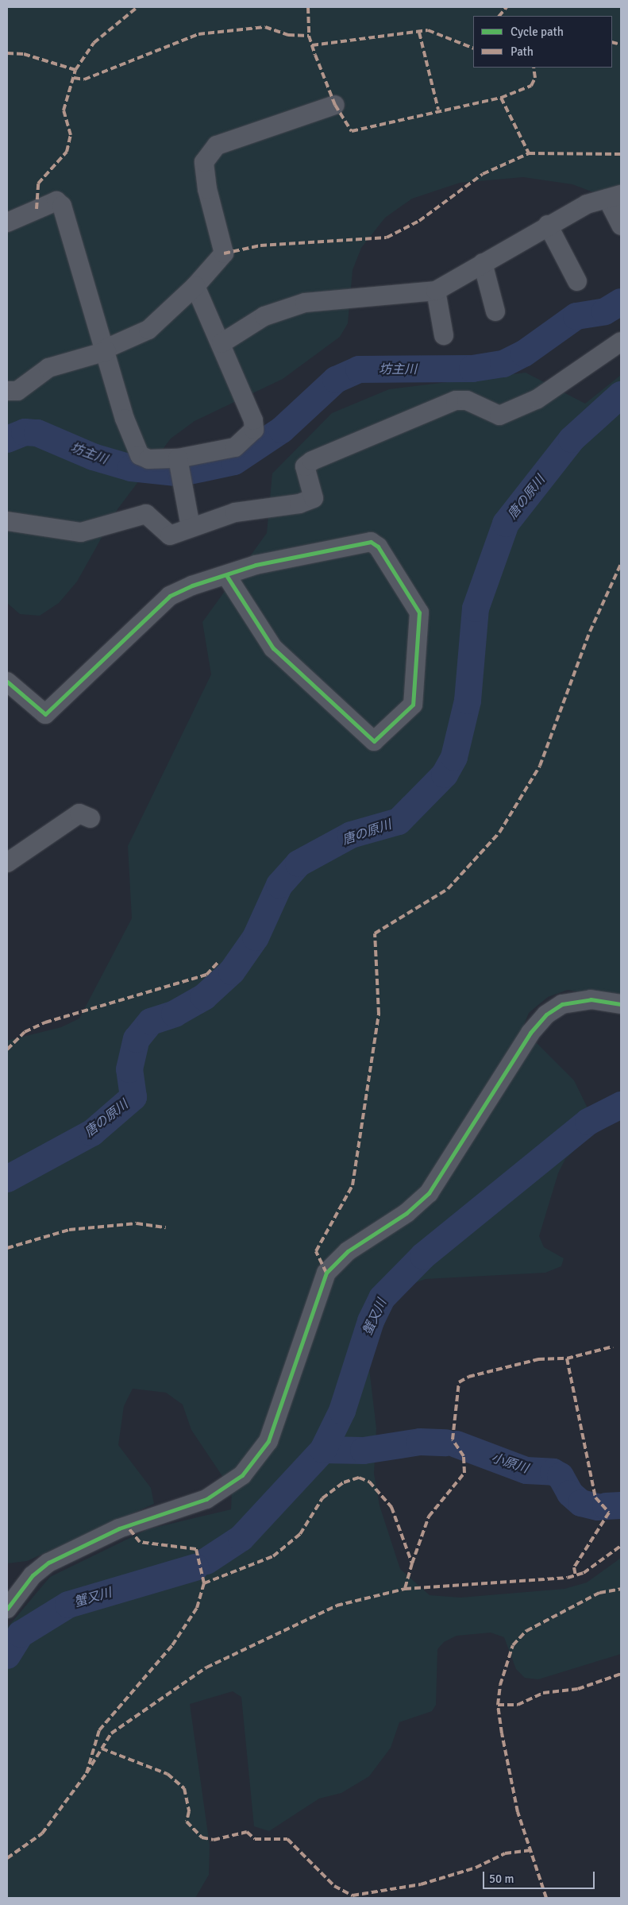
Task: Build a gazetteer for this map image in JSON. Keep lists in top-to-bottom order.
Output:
{
  "water": [
    "坊主川",
    "唐の原川",
    "蟹又川",
    "小原川"
  ],
  "legend": ["Cycle path", "Path"],
  "scale_bar": "50 m"
}
